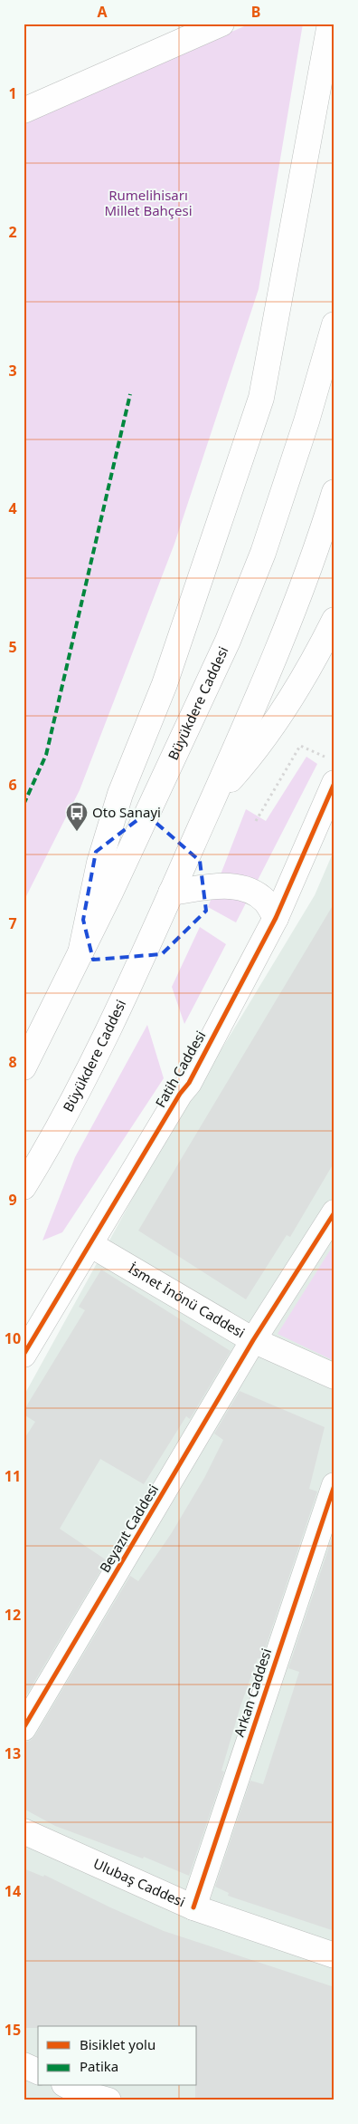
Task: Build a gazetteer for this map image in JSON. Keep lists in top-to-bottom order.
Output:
{
  "streets": {
    "main road": [
      "Büyükdere Caddesi",
      "Fatih Caddesi",
      "İsmet İnönü Caddesi",
      "Beyazıt Caddesi",
      "Arkan Caddesi",
      "Ulubaş Caddesi"
    ]
  },
  "crossings": [
    ["Fatih Caddesi", "İsmet İnönü Caddesi"],
    ["İsmet İnönü Caddesi", "Beyazıt Caddesi"],
    ["Arkan Caddesi", "Ulubaş Caddesi"]
  ],
  "parks": ["Rumelihisarı Millet Bahçesi"],
  "places": {
    "bus stop": ["Oto Sanayi"]
  },
  "legend": ["Bisiklet yolu", "Patika"],
  "grid": {
    "columns": ["A", "B"],
    "rows": [
      "1",
      "2",
      "3",
      "4",
      "5",
      "6",
      "7",
      "8",
      "9",
      "10",
      "11",
      "12",
      "13",
      "14",
      "15"
    ]
  }
}
